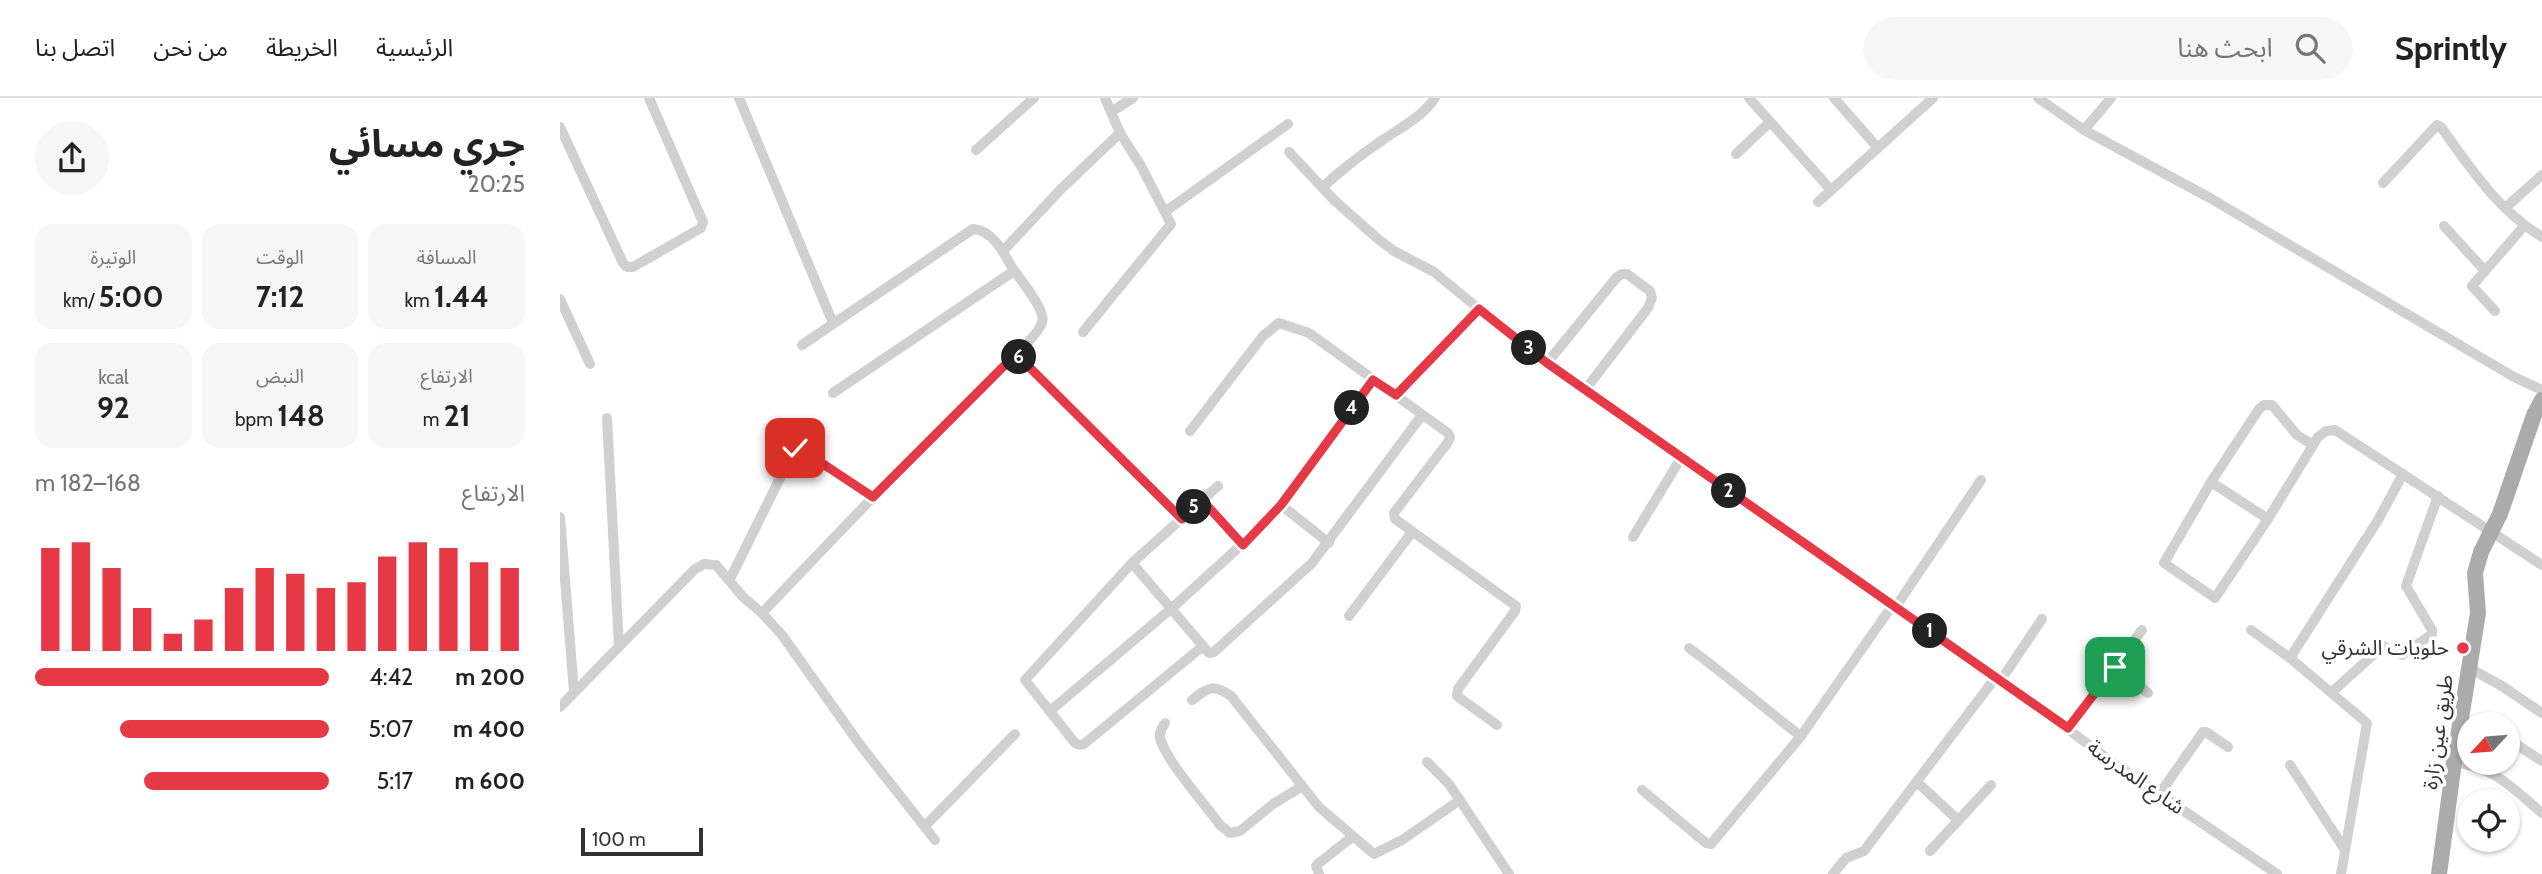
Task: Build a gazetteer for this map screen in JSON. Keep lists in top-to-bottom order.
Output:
{
  "streets": {
    "main road": ["طريق عين زارة"],
    "street": ["شارع المدرسة"]
  },
  "places": ["حلويات الشرقي"],
  "scale_bar": "100 m",
  "north": "bottom left",
  "page": {
    "header": "Sprintly",
    "search": "ابحث هنا",
    "nav": [
      "الرئيسية",
      "الخريطة",
      "من نحن",
      "اتصل بنا"
    ],
    "heading": ["جري مسائي", "20:25"],
    "stats": [
      ["المسافة", "1.44 km"],
      ["الوقت", "7:12"],
      ["الوتيرة", "5:00 /km"],
      ["الارتفاع", "21 m"],
      ["النبض", "148 bpm"],
      ["kcal", "92"]
    ],
    "pins": [
      "3",
      "6",
      "4",
      "2",
      "5",
      "1"
    ],
    "chart": ["الارتفاع", "168–182 m"],
    "list": [
      {
        "name": "200 m",
        "note": "4:42"
      },
      {
        "name": "400 m",
        "note": "5:07"
      },
      {
        "name": "600 m",
        "note": "5:17"
      }
    ],
    "scale": "100 m"
  }
}
